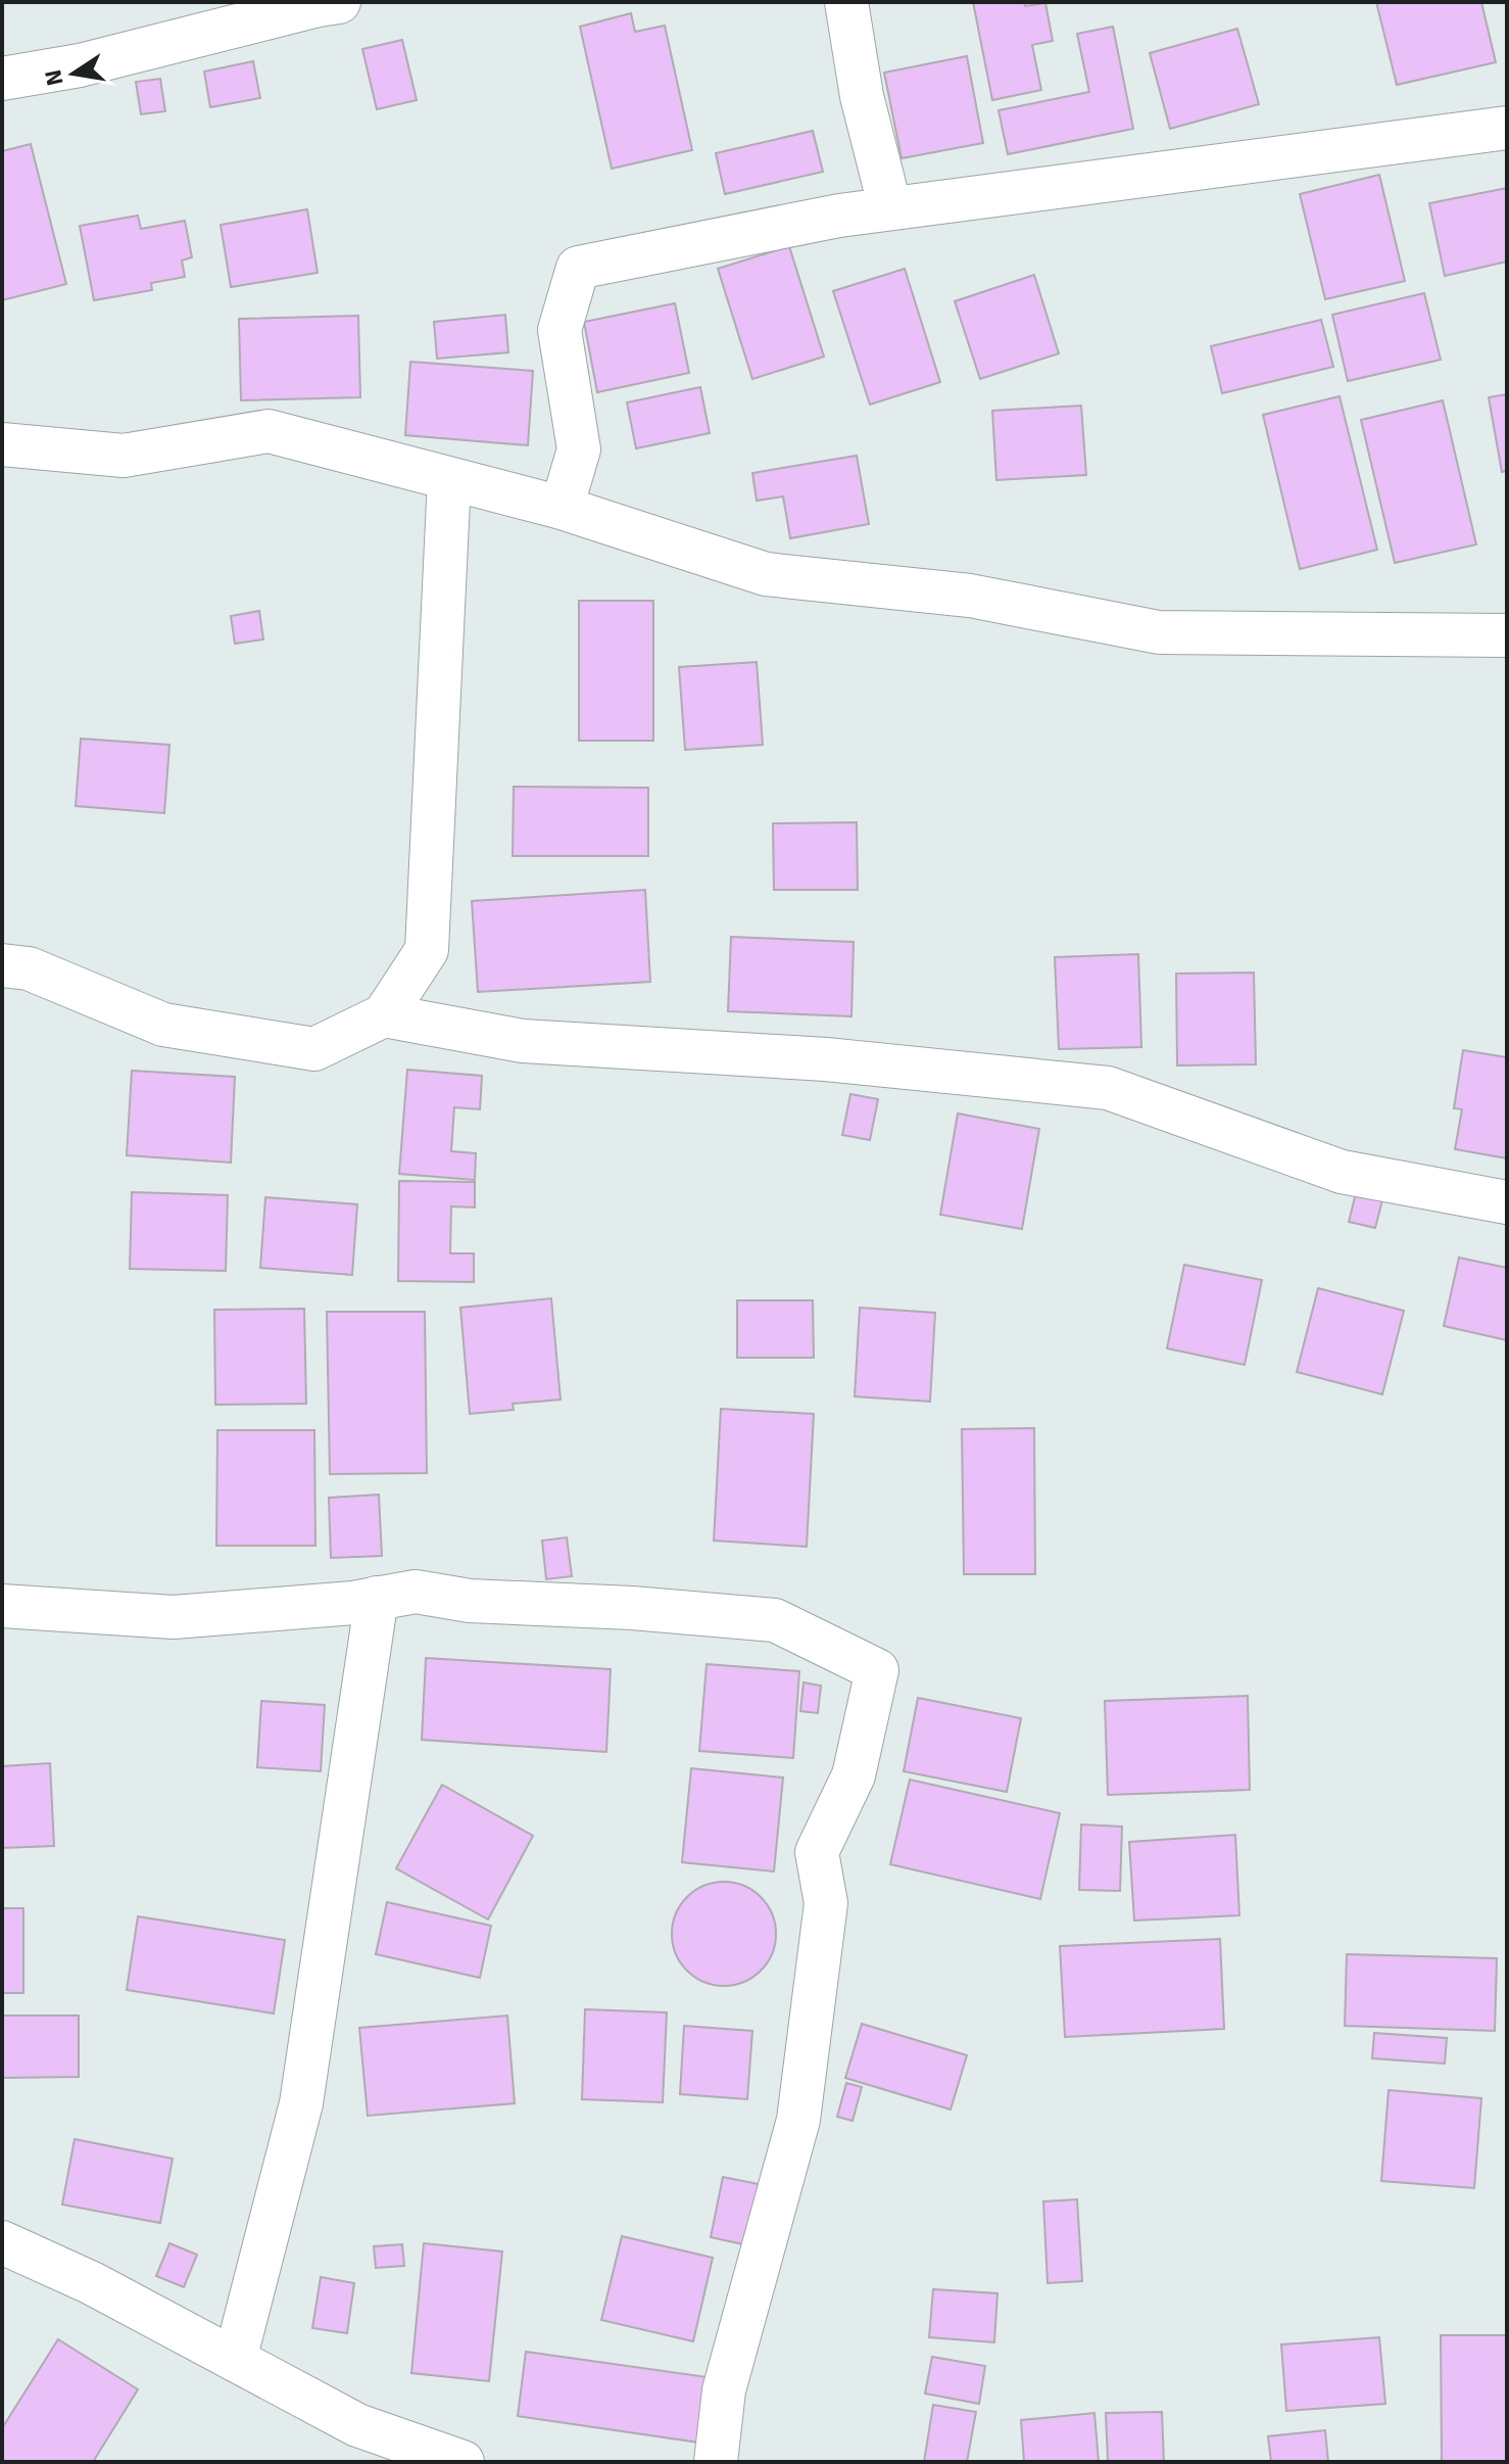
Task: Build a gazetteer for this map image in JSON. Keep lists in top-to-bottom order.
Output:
{
  "north": "left"
}
